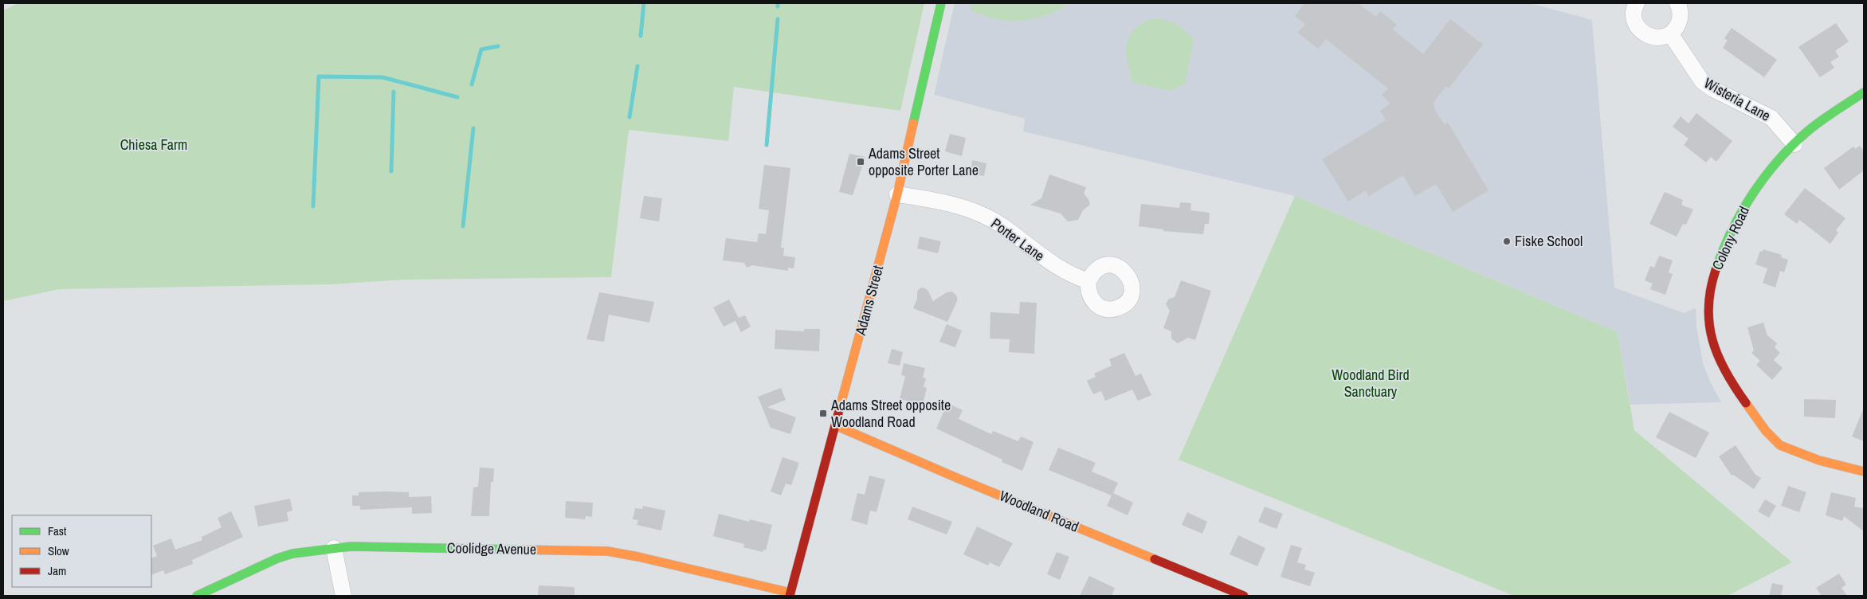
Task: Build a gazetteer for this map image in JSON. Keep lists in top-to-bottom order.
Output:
{
  "streets": {
    "street": [
      "Wisteria Lane",
      "Colony Road",
      "Porter Lane",
      "Adams Street",
      "Woodland Road",
      "Coolidge Avenue"
    ]
  },
  "crossings": [
    ["Wisteria Lane", "Colony Road"],
    ["Porter Lane", "Adams Street"],
    ["Adams Street", "Woodland Road"],
    ["Adams Street", "Coolidge Avenue"]
  ],
  "parks": ["Chiesa Farm", "Woodland Bird Sanctuary"],
  "places": {
    "transit": ["Adams Street opposite Porter Lane", "Adams Street opposite Woodland Road"],
    "other": ["Fiske School"]
  },
  "legend": ["Fast", "Slow", "Jam"]
}
